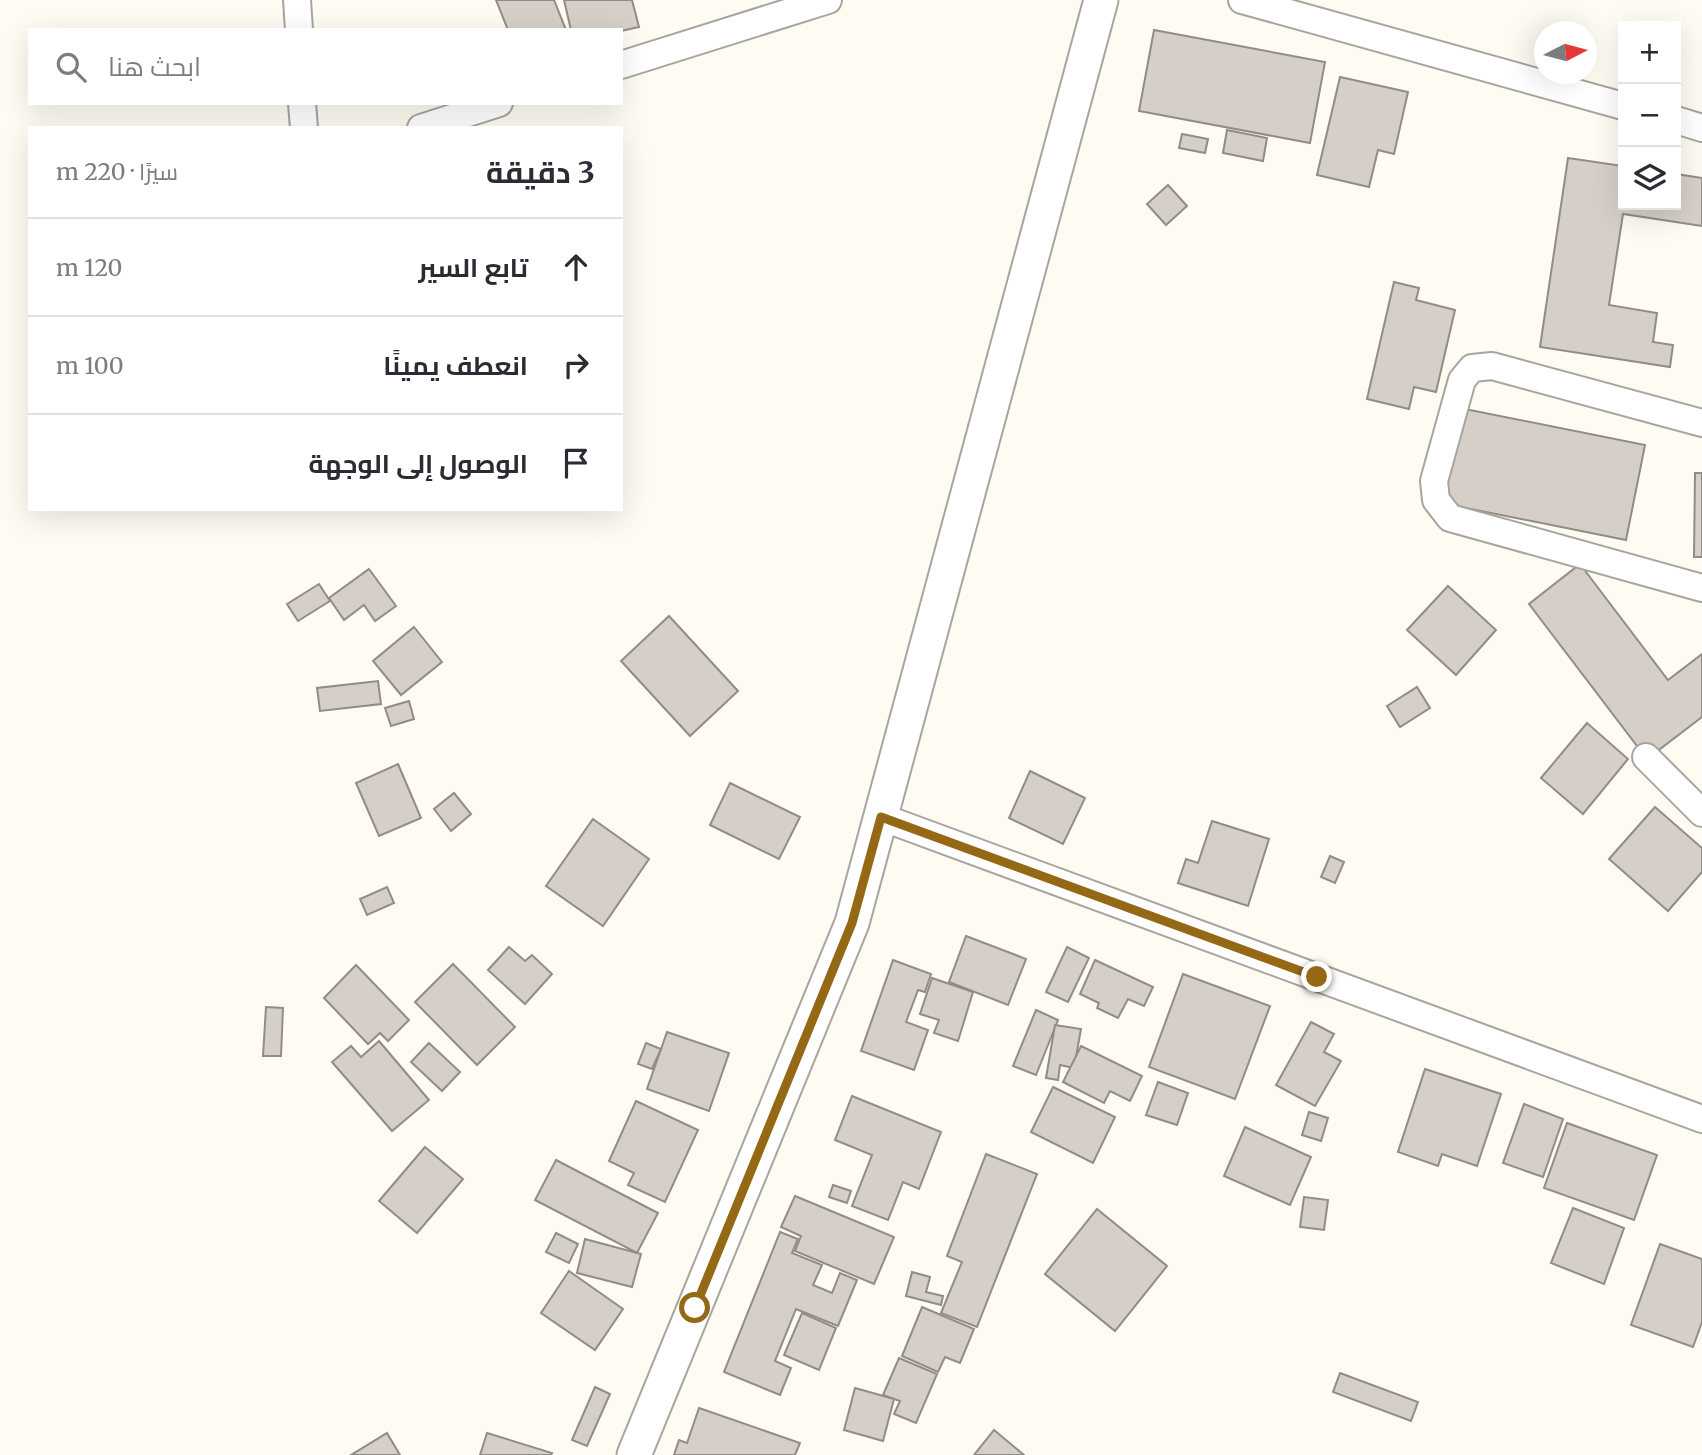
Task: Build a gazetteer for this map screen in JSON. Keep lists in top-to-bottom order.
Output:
{
  "north": "right",
  "page": {
    "map_buttons": ["+", "−"],
    "search": "ابحث هنا",
    "heading": ["3 دقيقة", "سيرًا · 220 m"],
    "list": [
      ["تابع السير", "120 m"],
      ["انعطف يمينًا", "100 m"],
      "الوصول إلى الوجهة"
    ]
  }
}
